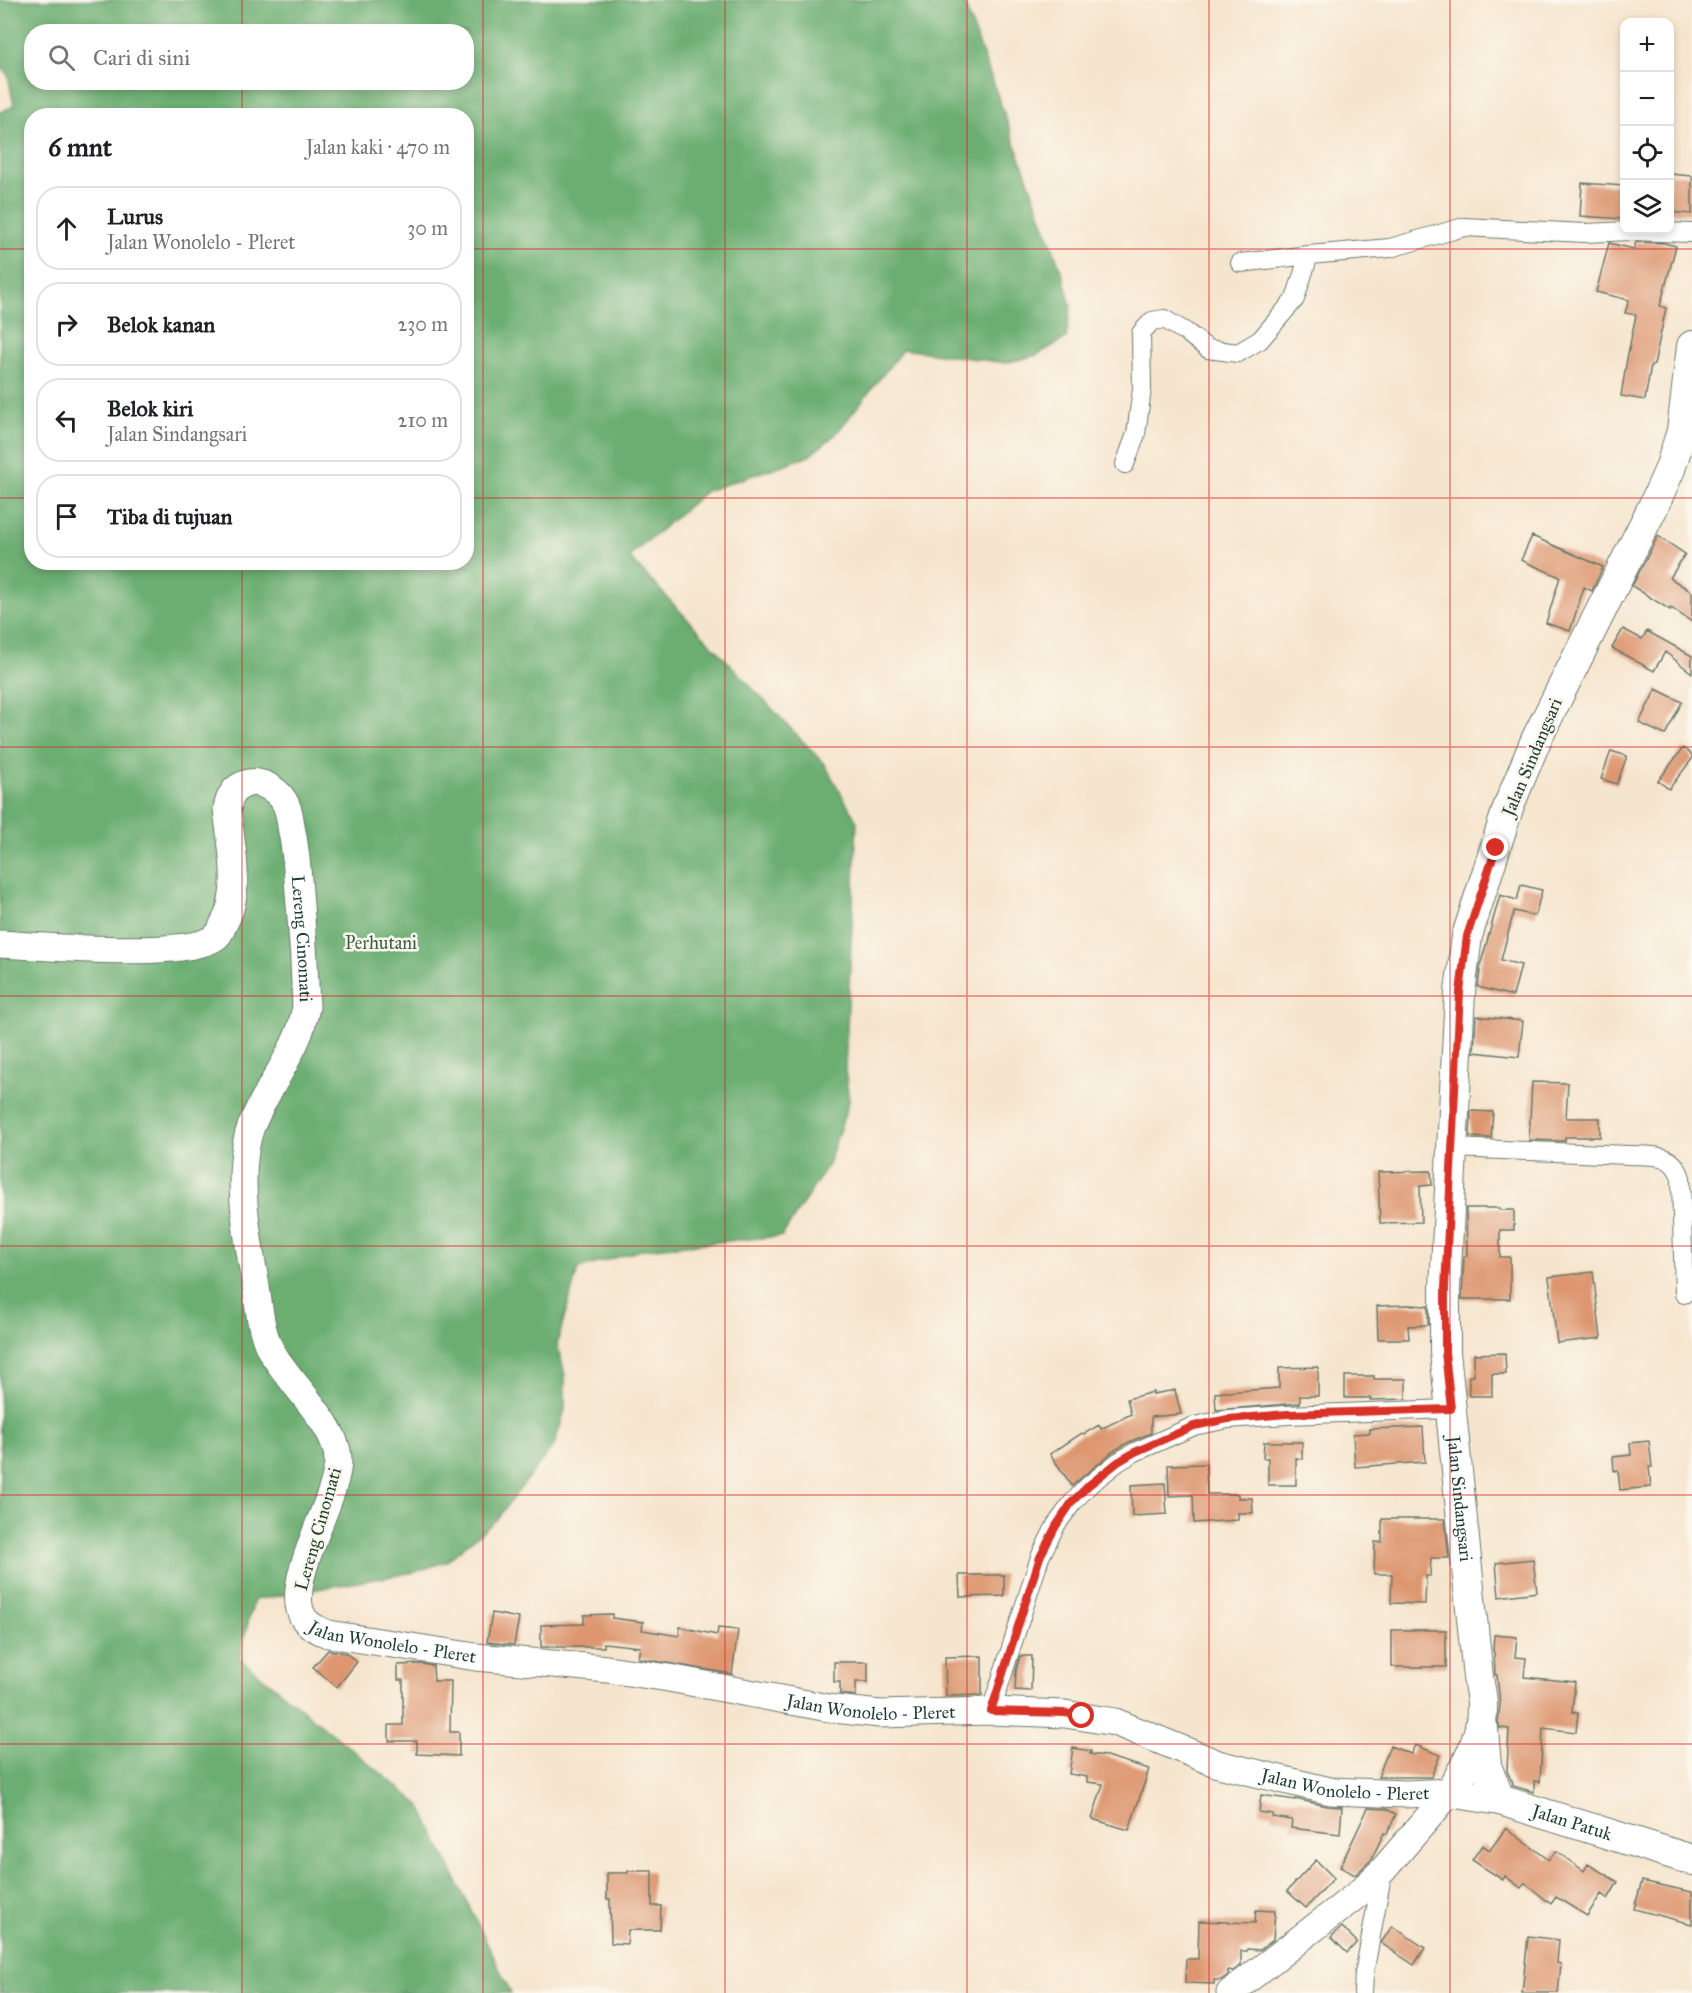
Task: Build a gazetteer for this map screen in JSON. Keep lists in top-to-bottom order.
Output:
{
  "streets": {
    "main road": [
      "Jalan Sindangsari",
      "Lereng Cinomati",
      "Jalan Wonolelo - Pleret",
      "Jalan Patuk"
    ]
  },
  "crossings": [
    ["Jalan Sindangsari", "Jalan Wonolelo - Pleret"],
    ["Jalan Sindangsari", "Jalan Patuk"],
    ["Lereng Cinomati", "Jalan Wonolelo - Pleret"],
    ["Jalan Wonolelo - Pleret", "Jalan Patuk"]
  ],
  "parks": ["Perhutani"],
  "page": {
    "map_buttons": ["+", "−"],
    "search": "Cari di sini",
    "heading": ["6 mnt", "Jalan kaki · 470 m"],
    "list": [
      ["Lurus", "Jalan Wonolelo - Pleret", "30 m"],
      ["Belok kanan", "230 m"],
      ["Belok kiri", "Jalan Sindangsari", "210 m"],
      "Tiba di tujuan"
    ]
  }
}
